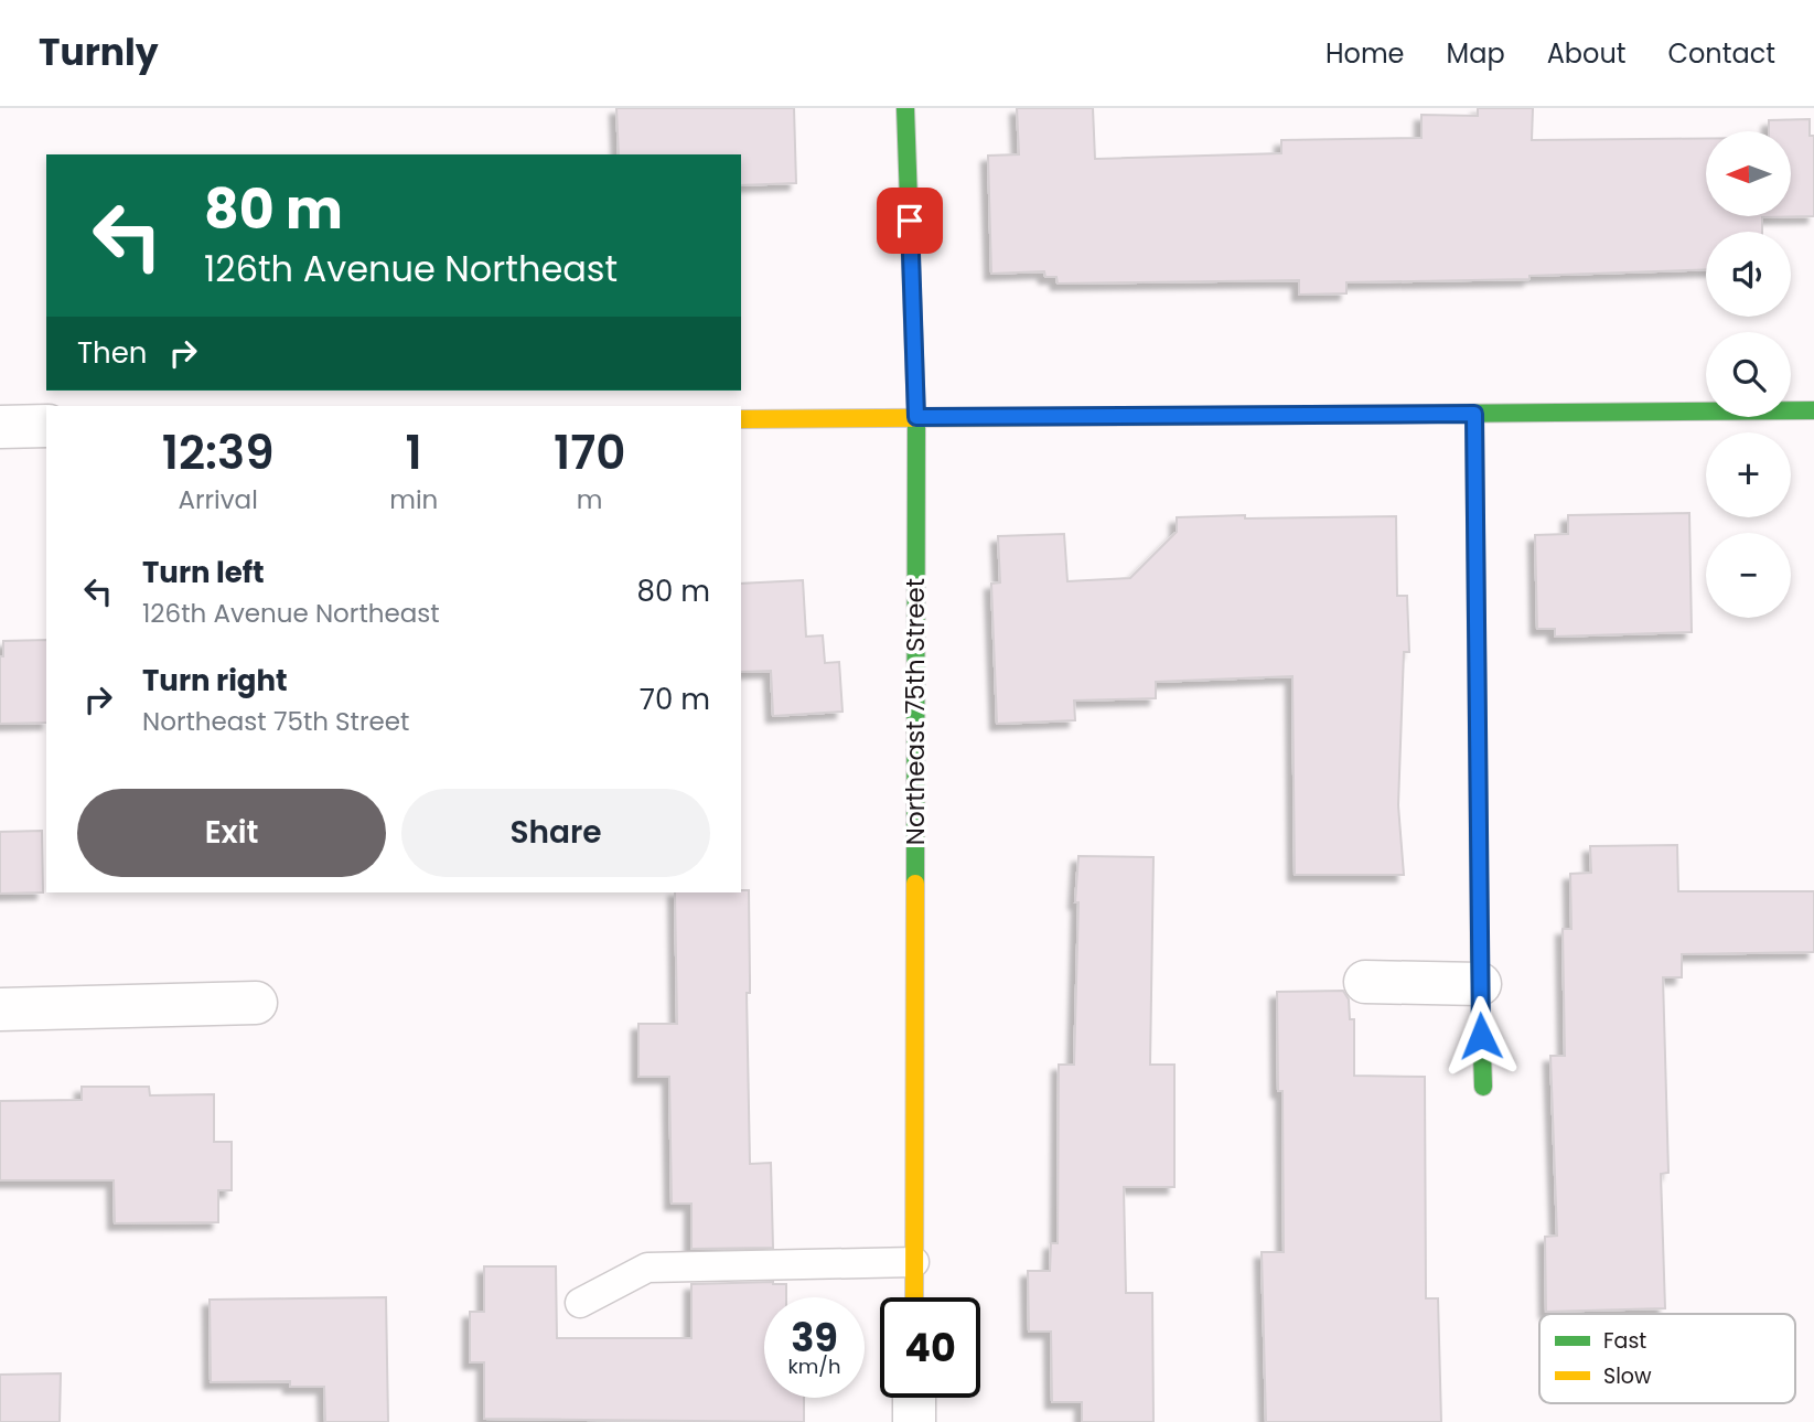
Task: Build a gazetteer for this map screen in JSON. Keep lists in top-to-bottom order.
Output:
{
  "streets": {
    "street": ["Northeast 75th Street"]
  },
  "legend": ["Fast", "Slow"],
  "north": "left",
  "page": {
    "header": "Turnly",
    "nav": [
      "Home",
      "Map",
      "About",
      "Contact"
    ],
    "map_buttons": ["+", "−"],
    "turn": ["80 m", "126th Avenue Northeast"],
    "then": "Then",
    "eta": [
      "12:39",
      "Arrival",
      "1",
      "min",
      "170",
      "m"
    ],
    "list": [
      {
        "name": "Turn left",
        "note": "126th Avenue Northeast",
        "value": "80 m"
      },
      {
        "name": "Turn right",
        "note": "Northeast 75th Street",
        "value": "70 m"
      }
    ],
    "buttons": ["Exit", "Share"],
    "speed": "39 km/h",
    "limit": "40"
  }
}
